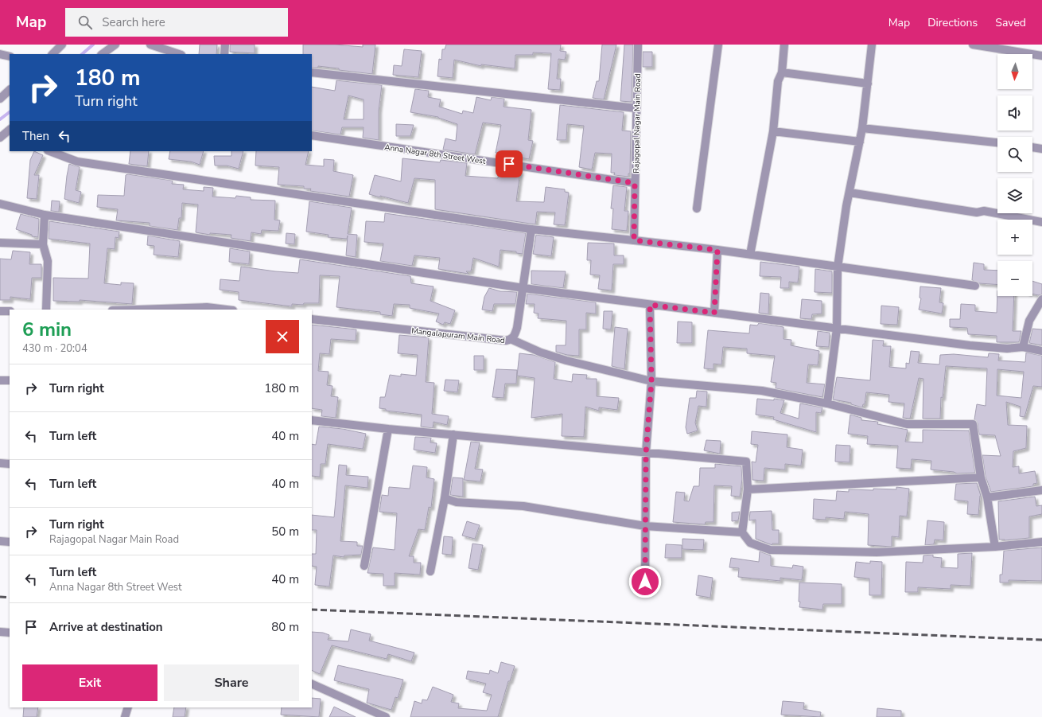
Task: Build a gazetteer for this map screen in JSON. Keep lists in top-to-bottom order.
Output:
{
  "streets": {
    "street": ["Rajagopal Nagar Main Road", "Anna Nagar 8th Street West", "Mangalapuram Main Road"]
  },
  "crossings": [
    ["Rajagopal Nagar Main Road", "Anna Nagar 8th Street West"]
  ],
  "north": "bottom",
  "page": {
    "header": "Map",
    "search": "Search here",
    "nav": ["Map", "Directions", "Saved"],
    "map_buttons": ["+", "−"],
    "turn": ["180 m", "Turn right"],
    "then": "Then",
    "heading": ["6 min", "430 m · 20:04"],
    "list": [
      {
        "name": "Turn right",
        "value": "180 m"
      },
      {
        "name": "Turn left",
        "value": "40 m"
      },
      {
        "name": "Turn left",
        "value": "40 m"
      },
      {
        "name": "Turn right",
        "note": "Rajagopal Nagar Main Road",
        "value": "50 m"
      },
      {
        "name": "Turn left",
        "note": "Anna Nagar 8th Street West",
        "value": "40 m"
      },
      {
        "name": "Arrive at destination",
        "value": "80 m"
      }
    ],
    "buttons": ["Exit", "Share"]
  }
}
